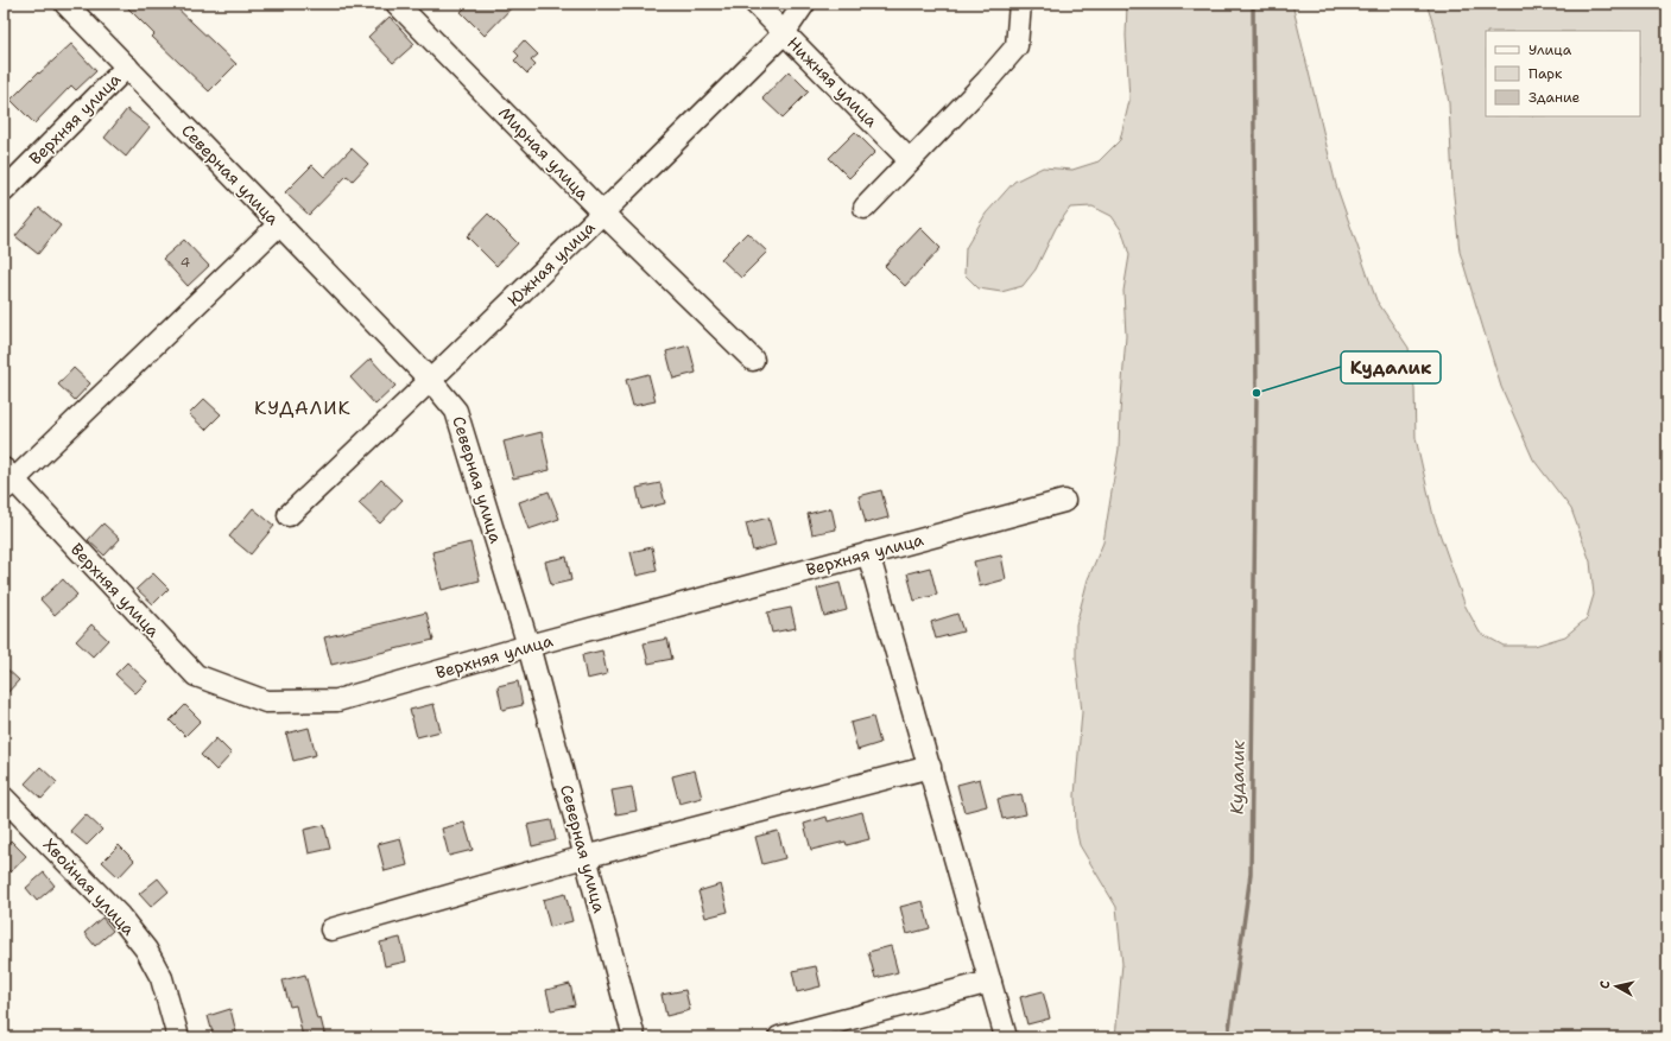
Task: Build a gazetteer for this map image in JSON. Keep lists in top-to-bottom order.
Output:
{
  "streets": {
    "street": [
      "Нижняя улица",
      "Верхняя улица",
      "Мирная улица",
      "Северная улица",
      "Южная улица",
      "Хвойная улица"
    ]
  },
  "crossings": [
    ["Нижняя улица", "Южная улица"],
    ["Верхняя улица", "Северная улица"],
    ["Мирная улица", "Южная улица"],
    ["Северная улица", "Южная улица"]
  ],
  "districts": ["КУДАЛИК"],
  "water": ["Кудалик"],
  "places": ["Кудалик"],
  "house_numbers": ["4"],
  "legend": ["Улица", "Парк", "Здание"],
  "north": "left"
}
